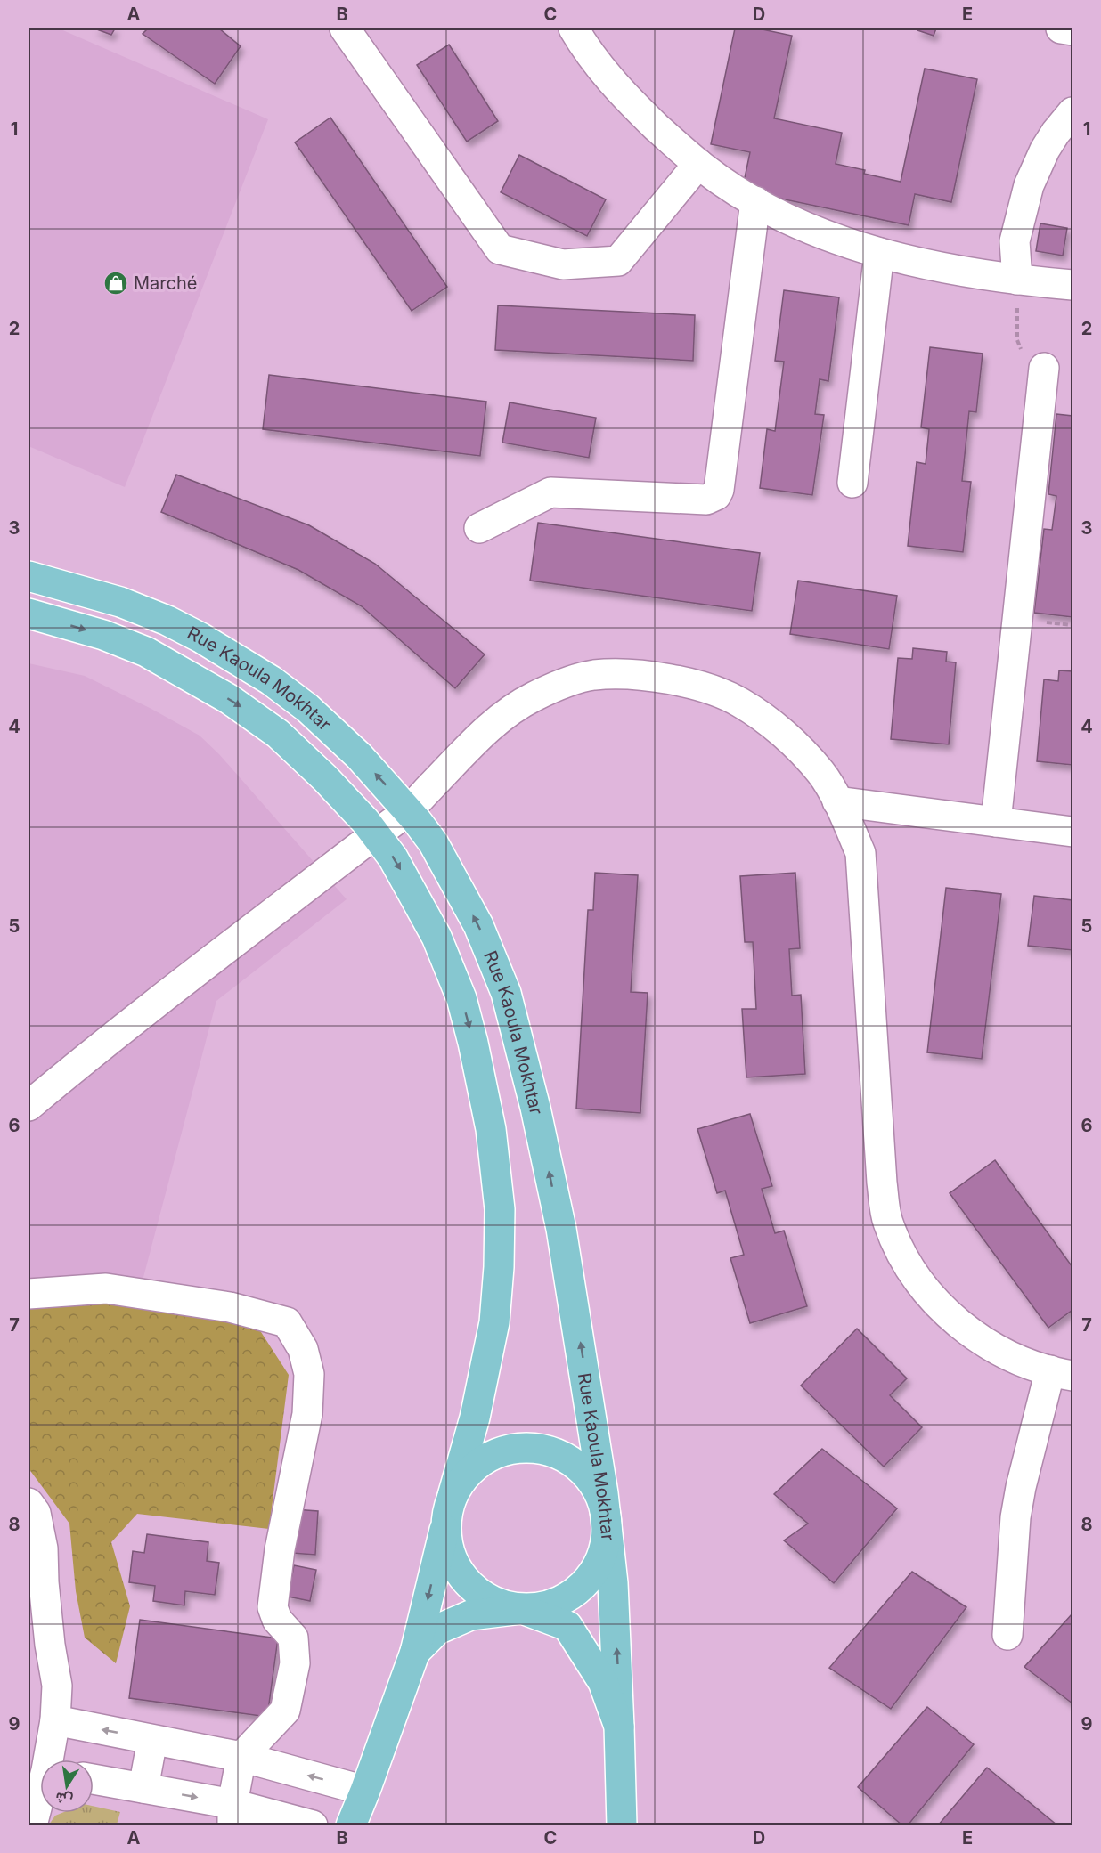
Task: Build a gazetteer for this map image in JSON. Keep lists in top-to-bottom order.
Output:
{
  "streets": {
    "main road": ["Rue Kaoula Mokhtar"]
  },
  "places": {
    "shop": ["Marché"]
  },
  "north": "bottom",
  "grid": {
    "columns": [
      "A",
      "B",
      "C",
      "D",
      "E"
    ],
    "rows": [
      "1",
      "2",
      "3",
      "4",
      "5",
      "6",
      "7",
      "8",
      "9"
    ]
  }
}
